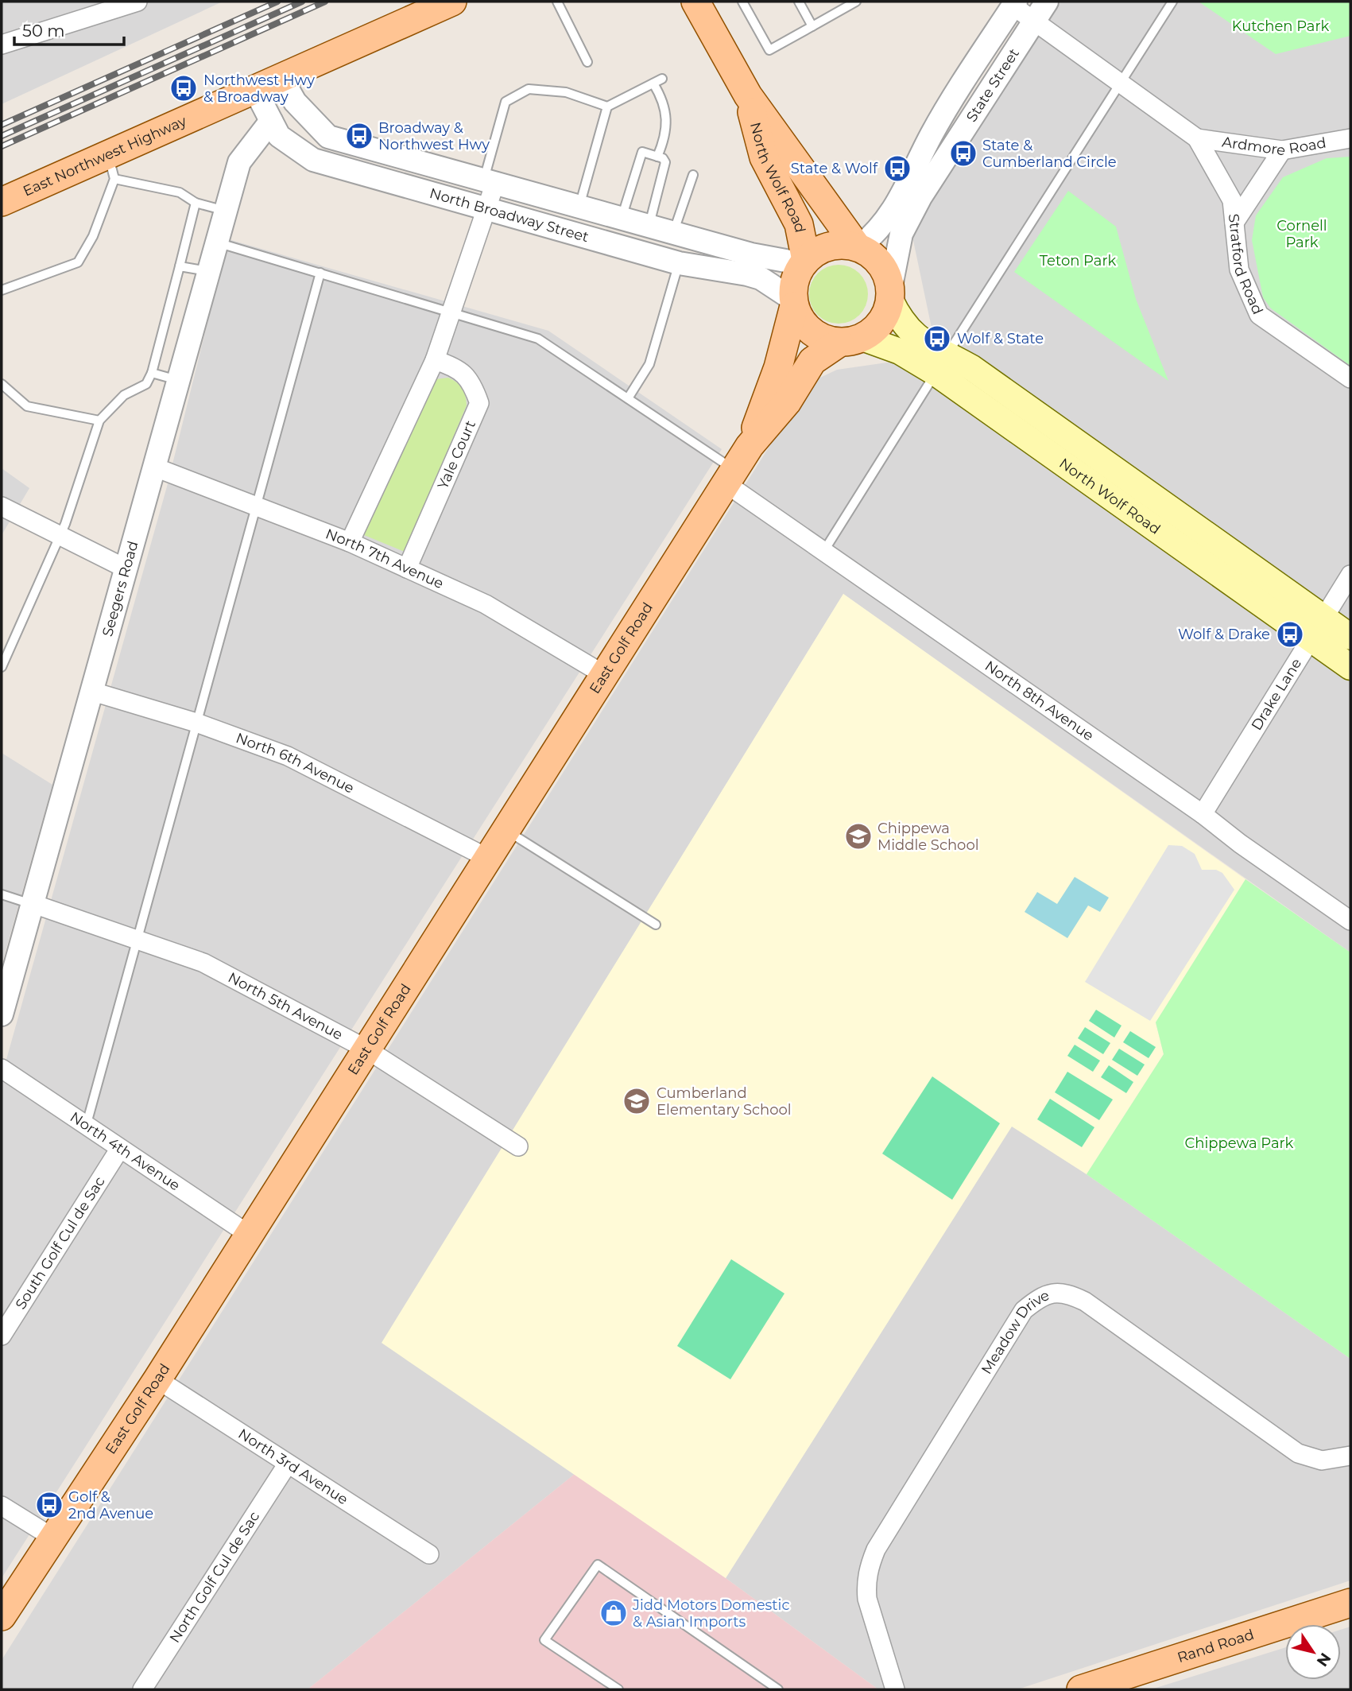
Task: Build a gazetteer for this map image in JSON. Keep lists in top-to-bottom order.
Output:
{
  "streets": {
    "main road": [
      "East Northwest Highway",
      "North Wolf Road",
      "East Golf Road",
      "Rand Road"
    ],
    "street": [
      "State Street",
      "Ardmore Road",
      "North Broadway Street",
      "Stratford Road",
      "Yale Court",
      "North 7th Avenue",
      "Seegers Road",
      "Drake Lane",
      "North 8th Avenue",
      "North 6th Avenue",
      "North 5th Avenue",
      "North 4th Avenue",
      "South Golf Cul de Sac",
      "Meadow Drive",
      "North 3rd Avenue",
      "North Golf Cul de Sac"
    ]
  },
  "crossings": [
    ["State Street", "North Wolf Road"],
    ["State Street", "North Broadway Street"],
    ["State Street", "Stratford Road"],
    ["State Street", "East Golf Road"],
    ["Ardmore Road", "Stratford Road"],
    ["East Northwest Highway", "North Broadway Street"],
    ["North Wolf Road", "North Broadway Street"],
    ["North Wolf Road", "East Golf Road"],
    ["North Wolf Road", "Drake Lane"],
    ["North Broadway Street", "Seegers Road"],
    ["North Broadway Street", "East Golf Road"],
    ["Yale Court", "North 7th Avenue"],
    ["North 7th Avenue", "Seegers Road"],
    ["North 7th Avenue", "East Golf Road"],
    ["Seegers Road", "North 6th Avenue"],
    ["Seegers Road", "North 5th Avenue"],
    ["East Golf Road", "North 8th Avenue"],
    ["East Golf Road", "North 6th Avenue"],
    ["East Golf Road", "North 5th Avenue"],
    ["East Golf Road", "North 4th Avenue"],
    ["East Golf Road", "North 3rd Avenue"],
    ["Drake Lane", "North 8th Avenue"],
    ["North 4th Avenue", "South Golf Cul de Sac"],
    ["North 3rd Avenue", "North Golf Cul de Sac"]
  ],
  "parks": [
    "Kutchen Park",
    "Cornell Park",
    "Teton Park",
    "Chippewa Park"
  ],
  "places": {
    "bus stop": [
      "Northwest Hwy & Broadway",
      "Broadway & Northwest Hwy",
      "State & Cumberland Circle",
      "State & Wolf",
      "Wolf & State",
      "Wolf & Drake",
      "Golf & 2nd Avenue"
    ],
    "school or university": ["Chippewa Middle School", "Cumberland Elementary School"],
    "shop": ["Jidd Motors Domestic & Asian Imports"]
  },
  "scale_bar": "50 m",
  "north": "bottom right"
}
